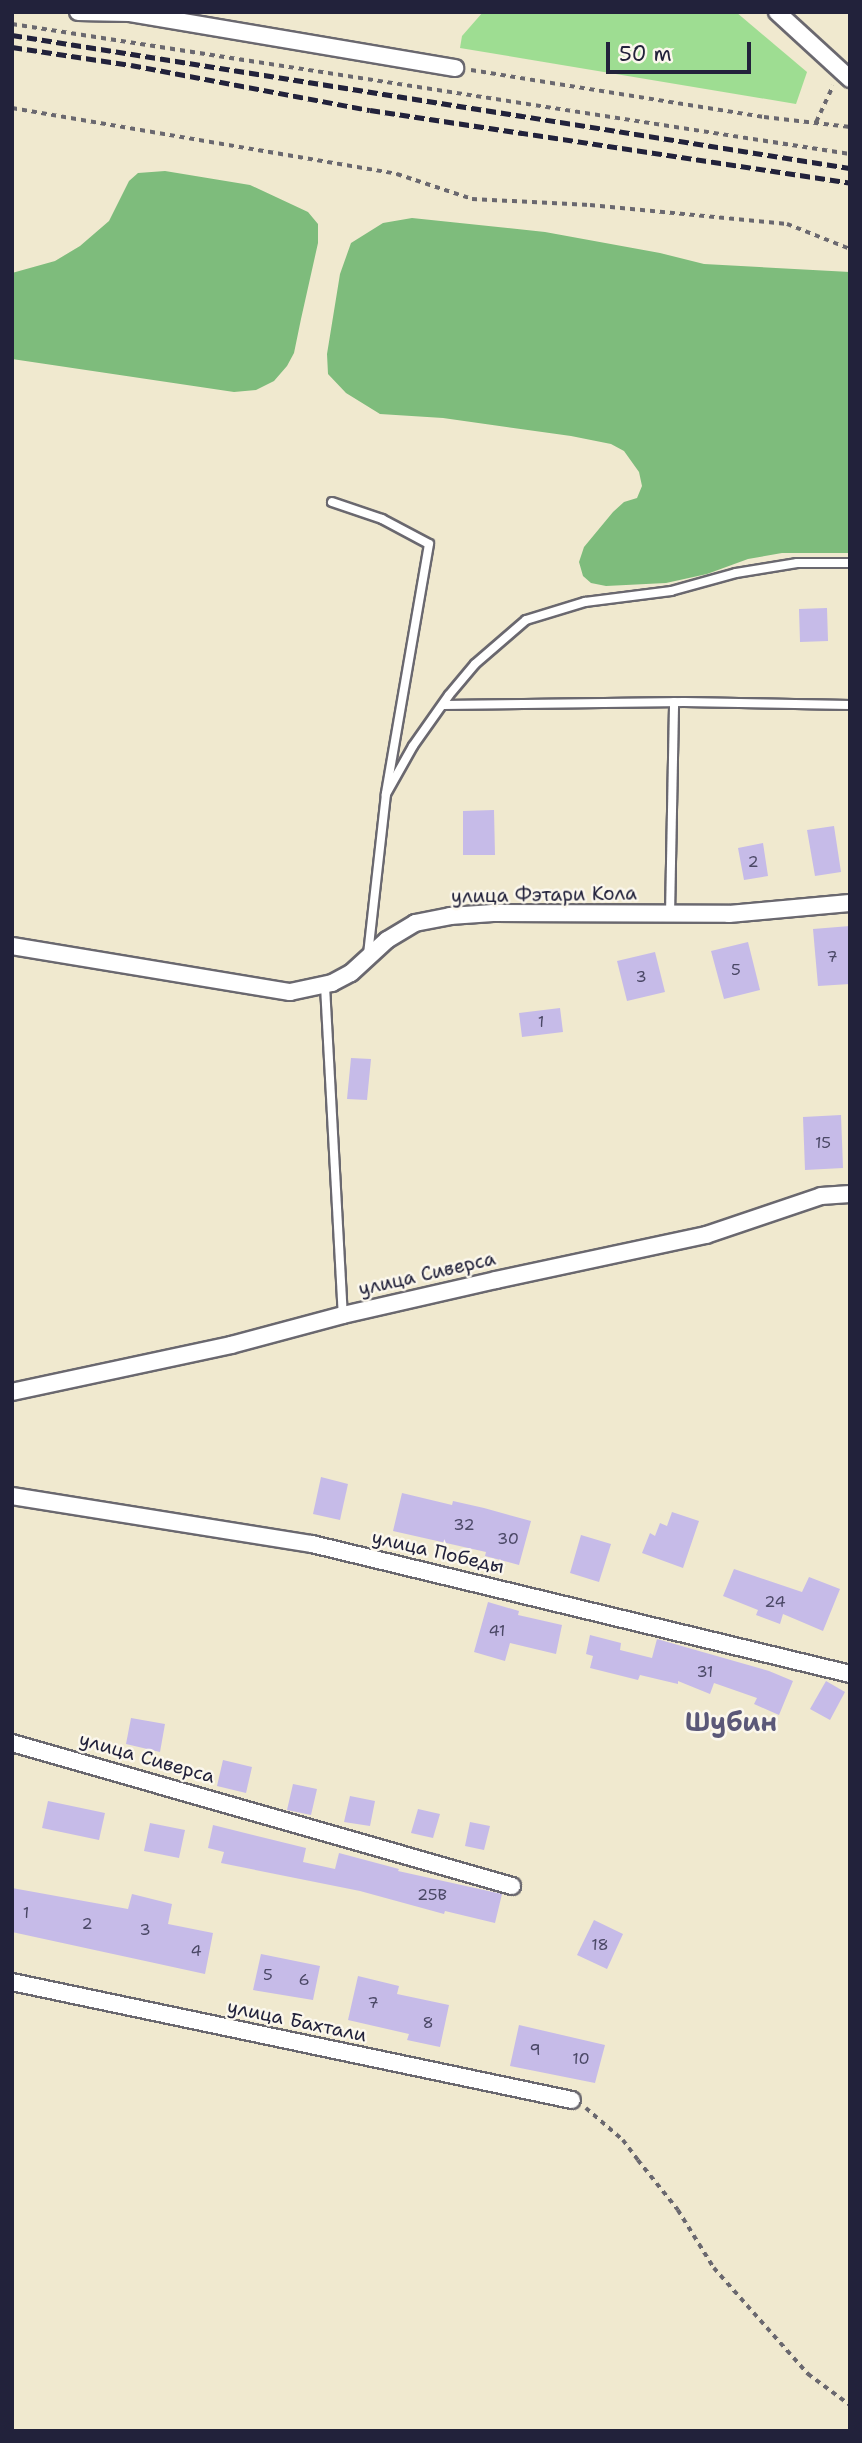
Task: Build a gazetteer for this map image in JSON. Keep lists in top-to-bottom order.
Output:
{
  "streets": {
    "street": [
      "улица Фэтари Кола",
      "улица Сиверса",
      "улица Победы",
      "улица Бахтали"
    ]
  },
  "districts": ["Шубин"],
  "house_numbers": [
    "2",
    "7",
    "5",
    "3",
    "1",
    "15",
    "32",
    "30",
    "24",
    "41",
    "31",
    "25В",
    "1",
    "2",
    "3",
    "18",
    "4",
    "5",
    "6",
    "7",
    "8",
    "9",
    "10"
  ],
  "scale_bar": "50 m"
}
